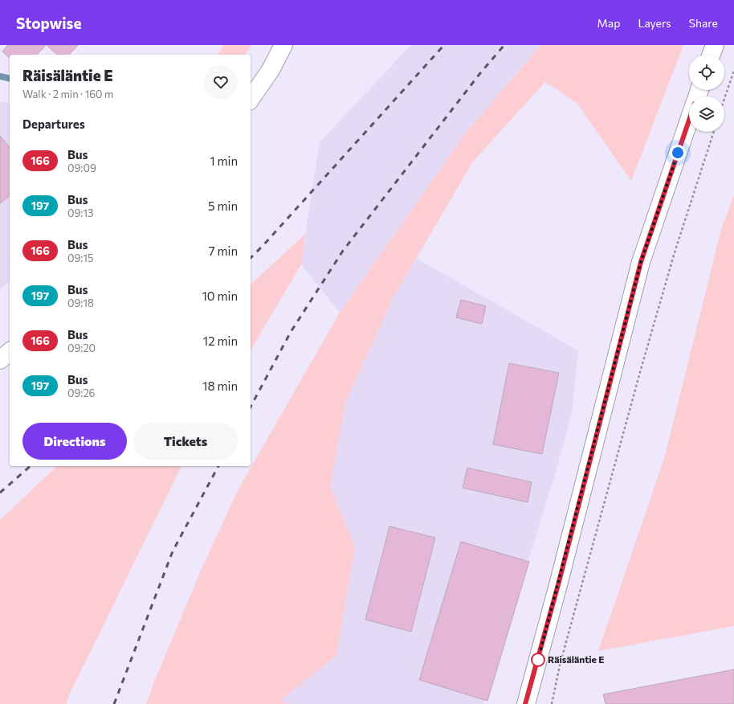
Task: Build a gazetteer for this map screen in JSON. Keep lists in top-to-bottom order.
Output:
{
  "places": ["Räisäläntie E"],
  "lines": ["bus line 166"],
  "page": {
    "header": "Stopwise",
    "nav": ["Map", "Layers", "Share"],
    "heading": [
      ["Räisäläntie E", "Walk · 2 min · 160 m"],
      "Departures"
    ],
    "list": [
      {
        "mark": "166",
        "name": "Bus",
        "note": "09:09",
        "value": "1 min"
      },
      {
        "mark": "197",
        "name": "Bus",
        "note": "09:13",
        "value": "5 min"
      },
      {
        "mark": "166",
        "name": "Bus",
        "note": "09:15",
        "value": "7 min"
      },
      {
        "mark": "197",
        "name": "Bus",
        "note": "09:18",
        "value": "10 min"
      },
      {
        "mark": "166",
        "name": "Bus",
        "note": "09:20",
        "value": "12 min"
      },
      {
        "mark": "197",
        "name": "Bus",
        "note": "09:26",
        "value": "18 min"
      }
    ],
    "buttons": ["Directions", "Tickets"]
  }
}
